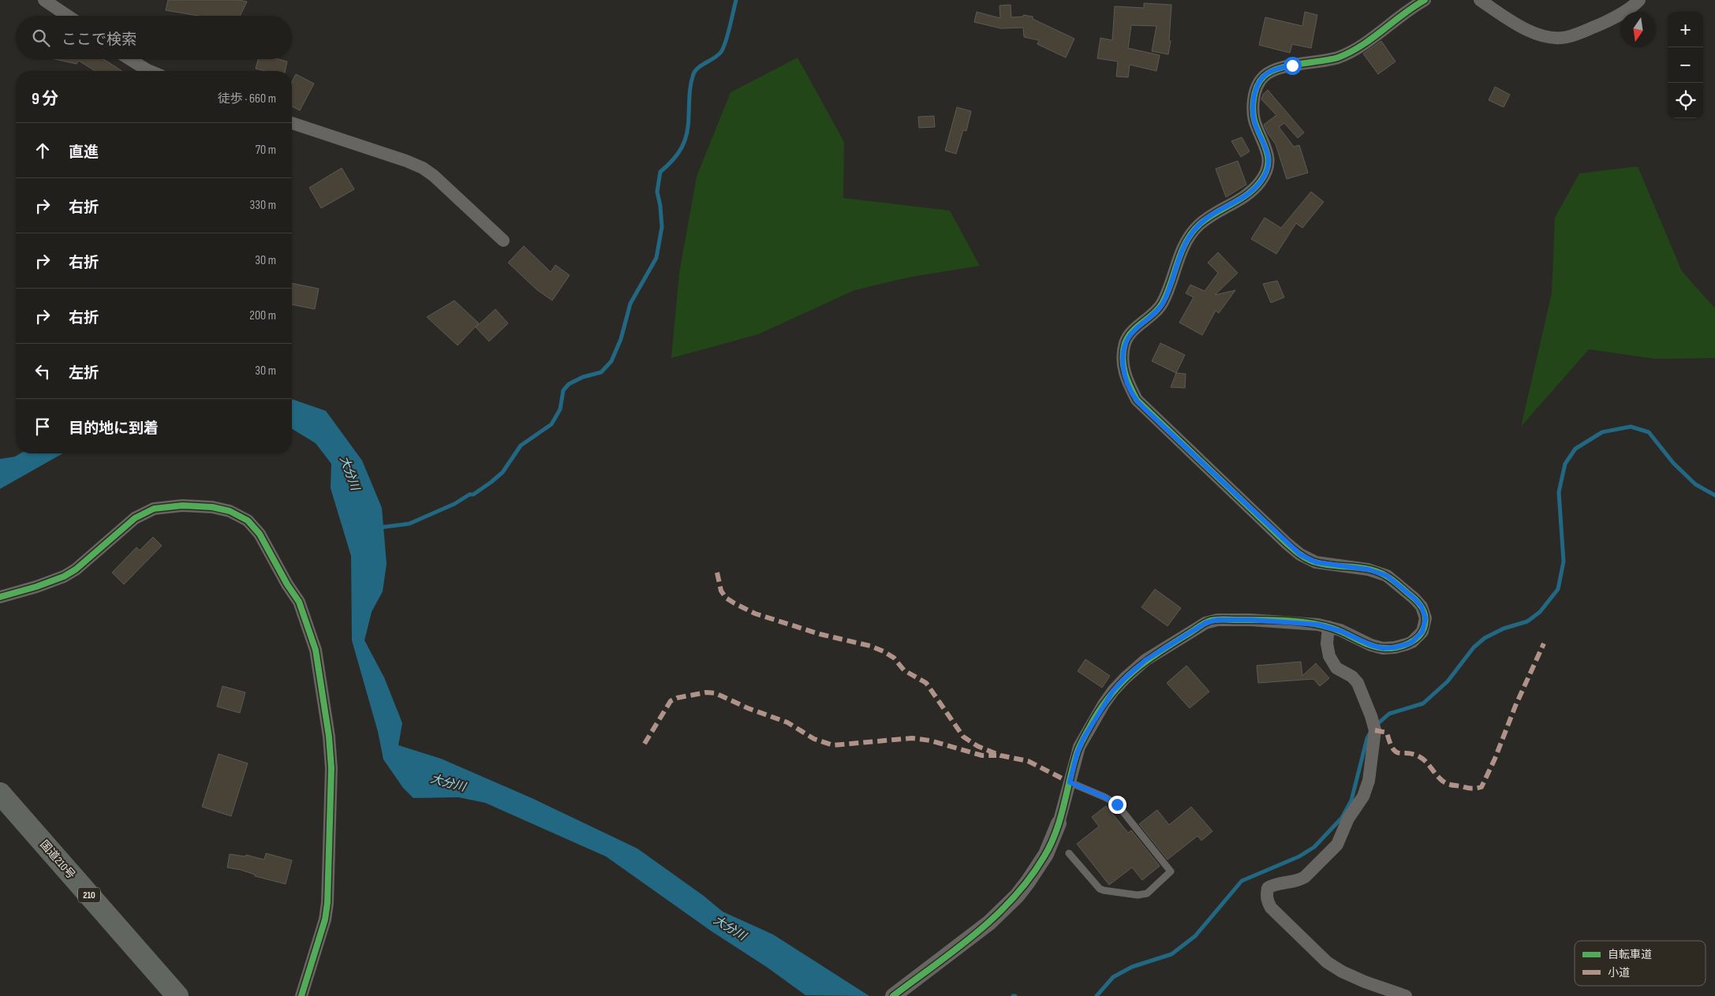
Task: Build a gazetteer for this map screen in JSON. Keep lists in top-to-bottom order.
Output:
{
  "streets": {
    "highway": ["国道210号", "210"]
  },
  "water": ["大分川"],
  "legend": ["自転車道", "小道"],
  "north": "bottom",
  "page": {
    "map_buttons": ["+", "−"],
    "search": "ここで検索",
    "heading": ["9 分", "徒歩 · 660 m"],
    "list": [
      ["直進", "70 m"],
      ["右折", "330 m"],
      ["右折", "30 m"],
      ["右折", "200 m"],
      ["左折", "30 m"],
      "目的地に到着"
    ]
  }
}
